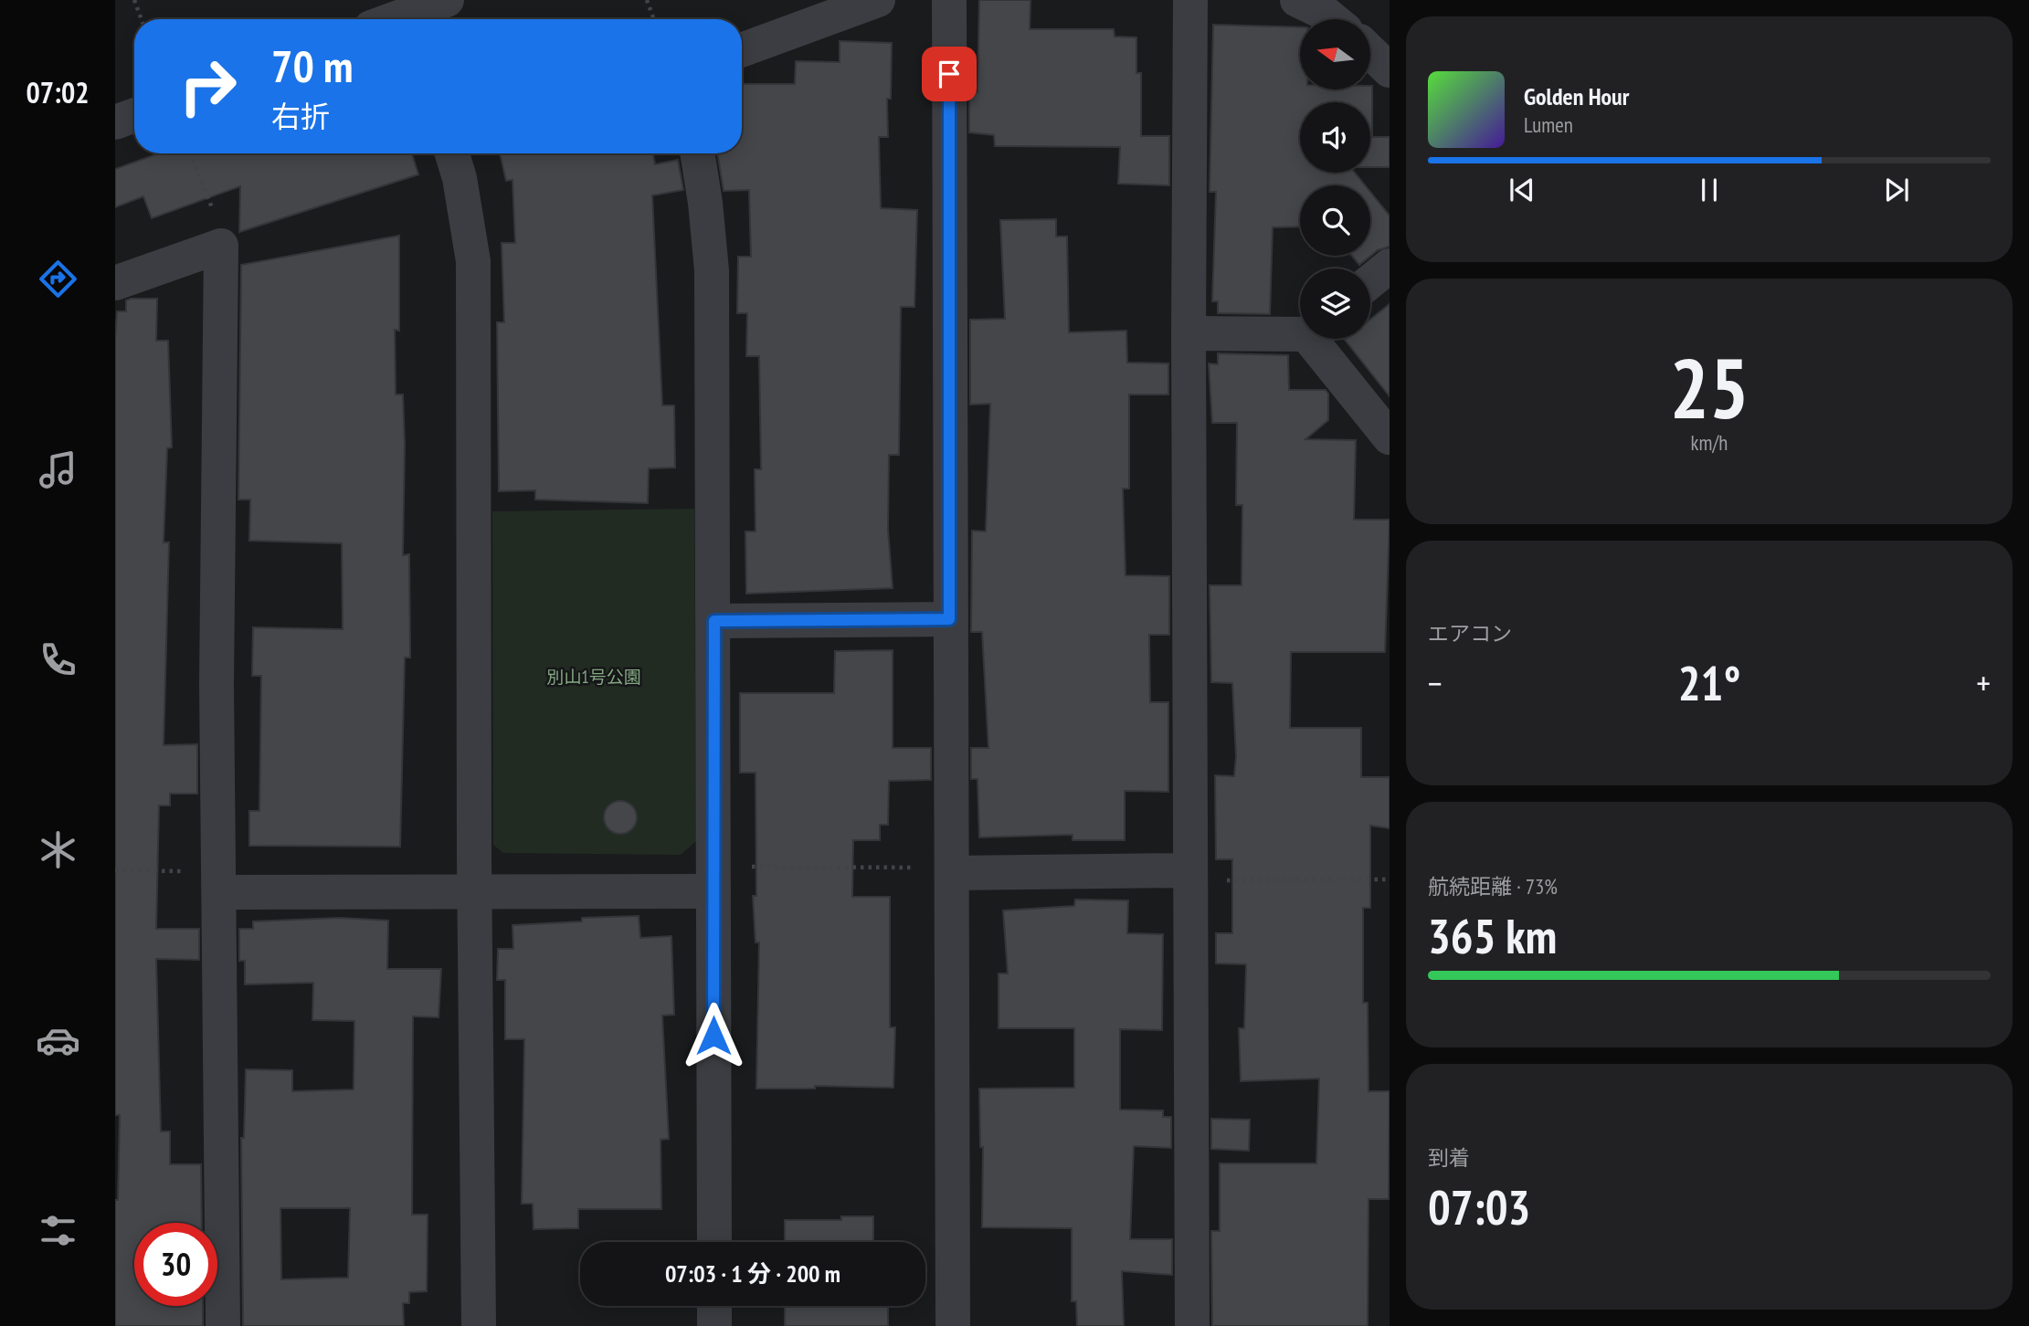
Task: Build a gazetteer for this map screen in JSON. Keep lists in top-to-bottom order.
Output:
{
  "parks": ["別山1号公園"],
  "north": "left",
  "page": {
    "tabs": "07:02",
    "turn": ["70 m", "右折"],
    "song": ["Golden Hour", "Lumen"],
    "tile": [
      ["25", "km/h"],
      "エアコン",
      ["航続距離 · 73%", "365 km"],
      ["到着", "07:03"]
    ],
    "heat": ["−", "21°", "+"],
    "limit": "30",
    "trip": "07:03 · 1 分 · 200 m"
  }
}
